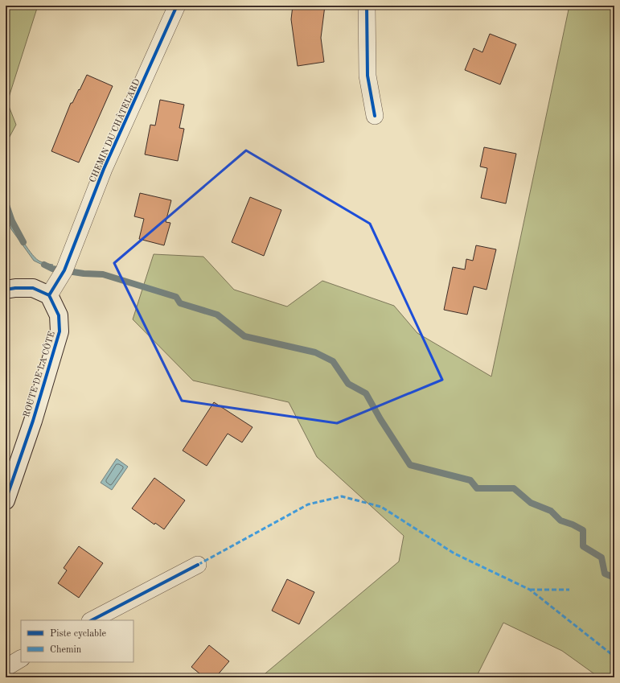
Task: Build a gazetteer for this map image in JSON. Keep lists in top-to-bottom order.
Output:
{
  "streets": {
    "street": ["CHEMIN DU CHÂTELARD", "ROUTE DE LA CÔTE"]
  },
  "crossings": [
    ["CHEMIN DU CHÂTELARD", "ROUTE DE LA CÔTE"]
  ],
  "legend": ["Piste cyclable", "Chemin"]
}
